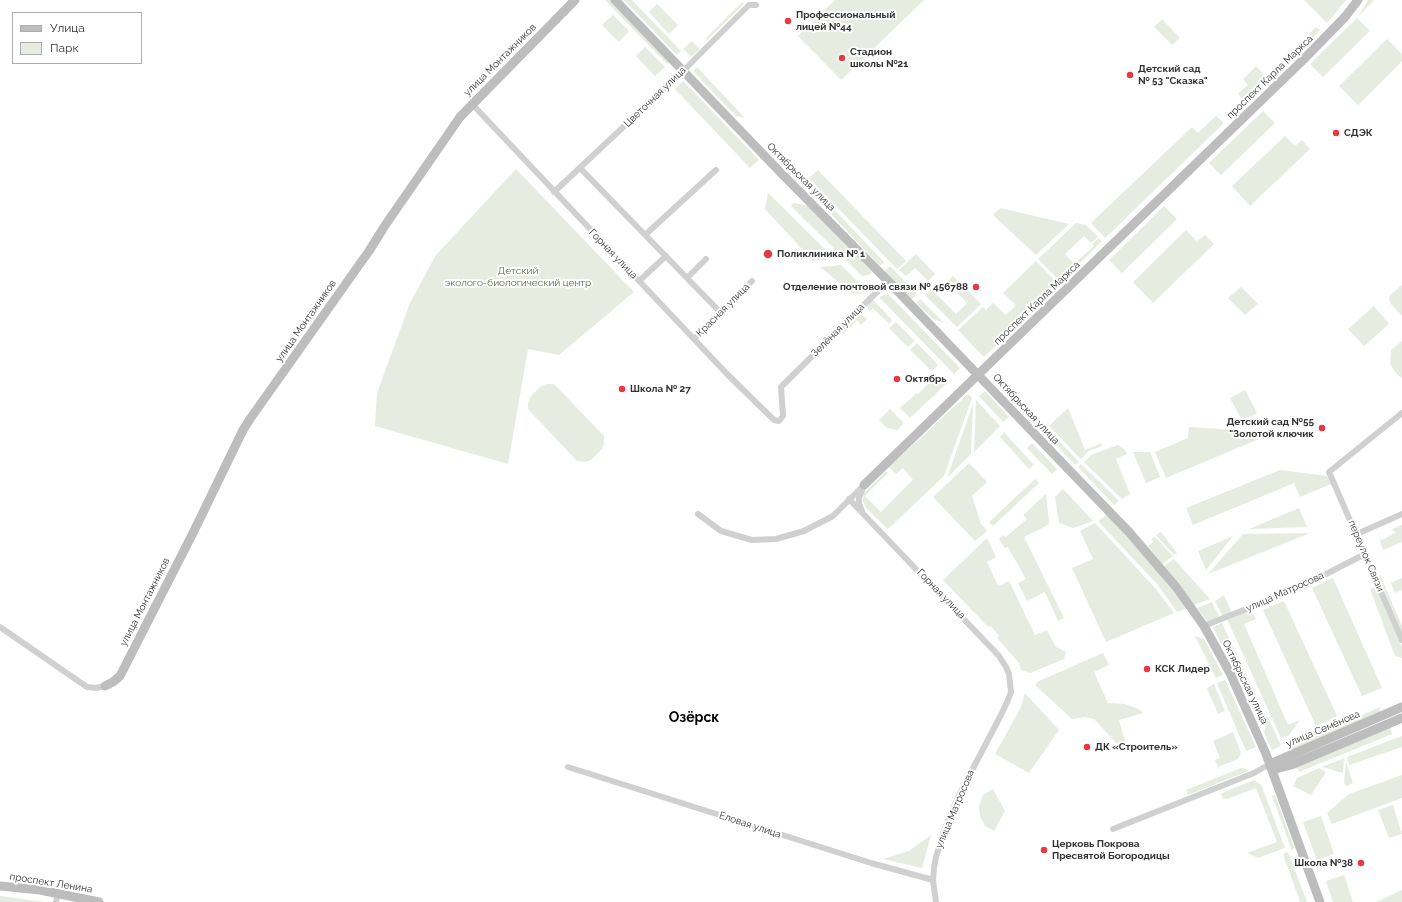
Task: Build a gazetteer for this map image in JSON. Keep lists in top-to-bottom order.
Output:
{
  "streets": {
    "street": [
      "улица Монтажников",
      "проспект Карла Маркса",
      "Цветочная улица",
      "Октябрьская улица",
      "Горная улица",
      "Красная улица",
      "Зелёная улица",
      "переулок Связи",
      "улица Матросова",
      "улица Семёнова",
      "Еловая улица",
      "проспект Ленина"
    ]
  },
  "crossings": [
    ["улица Монтажников", "Горная улица"],
    ["проспект Карла Маркса", "Октябрьская улица"],
    ["проспект Карла Маркса", "Горная улица"],
    ["Цветочная улица", "Октябрьская улица"],
    ["Цветочная улица", "Горная улица"],
    ["Октябрьская улица", "Зелёная улица"],
    ["Октябрьская улица", "улица Матросова"],
    ["Октябрьская улица", "улица Семёнова"],
    ["Горная улица", "Красная улица"],
    ["Горная улица", "Зелёная улица"],
    ["Горная улица", "улица Матросова"],
    ["переулок Связи", "улица Матросова"],
    ["улица Матросова", "Еловая улица"]
  ],
  "districts": ["Озёрск"],
  "parks": ["Детский эколого-биологический центр"],
  "places": [
    "Профессиональный лицей №44",
    "Стадион школы №21",
    "Детский сад № 53 \"Сказка\"",
    "СДЭК",
    "Поликлиника № 1",
    "Отделение почтовой связи № 456788",
    "Октябрь",
    "Школа № 27",
    "Детский сад №55 \"Золотой ключик",
    "КСК Лидер",
    "ДК «Строитель»",
    "Церковь Покрова Пресвятой Богородицы",
    "Школа №38"
  ],
  "legend": ["Улица", "Парк"]
}
